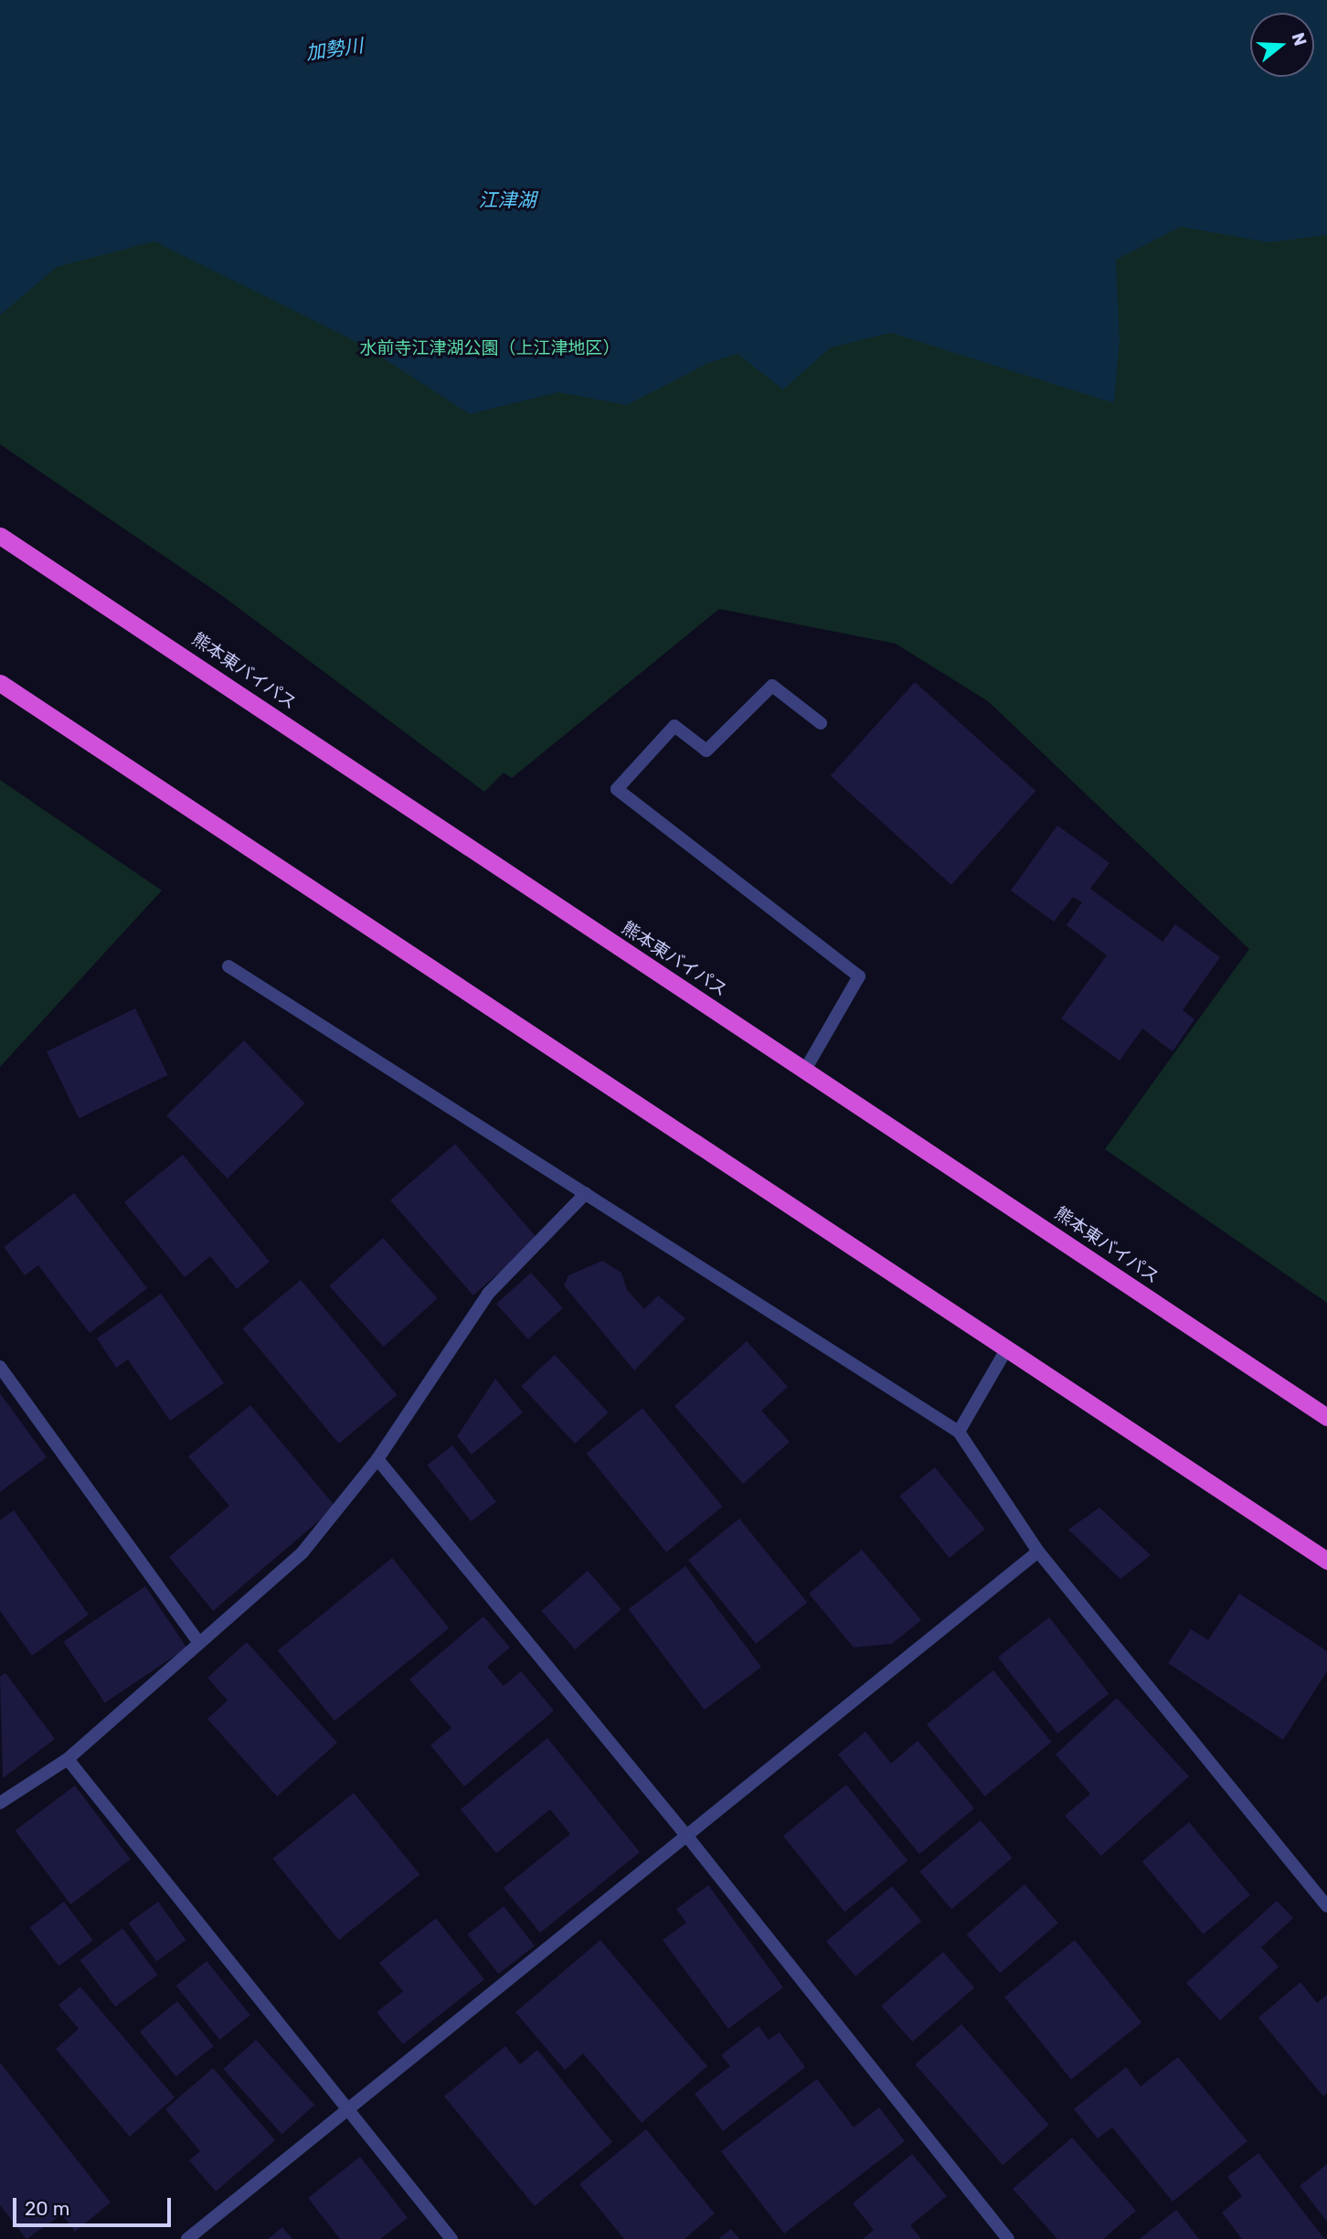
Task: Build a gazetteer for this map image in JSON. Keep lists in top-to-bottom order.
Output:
{
  "streets": {
    "highway": ["熊本東バイパス"]
  },
  "water": ["加勢川", "江津湖"],
  "parks": ["水前寺江津湖公園（上江津地区）"],
  "scale_bar": "20 m",
  "north": "right"
}
